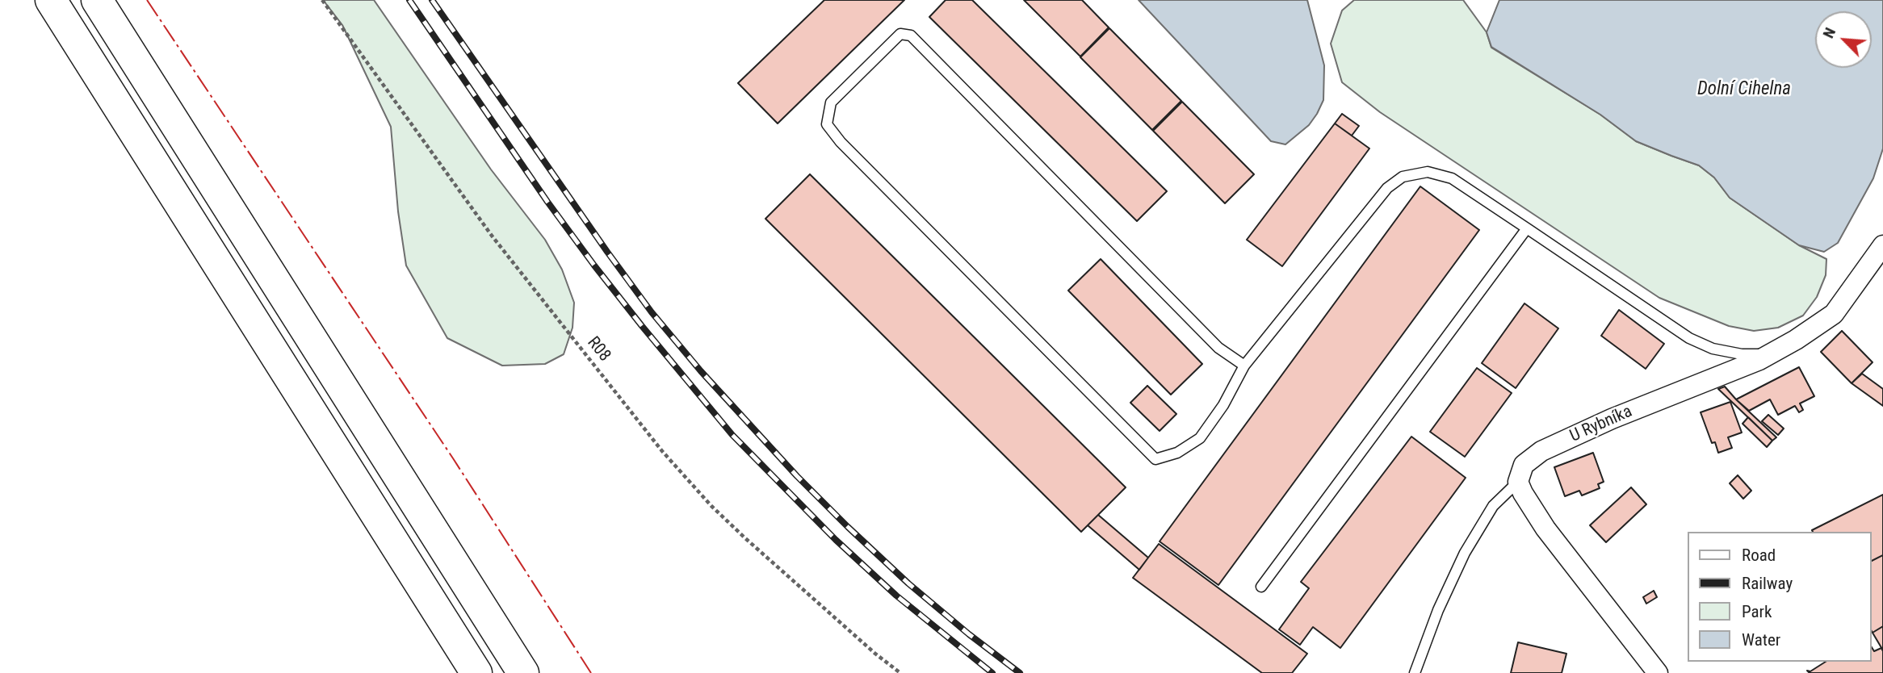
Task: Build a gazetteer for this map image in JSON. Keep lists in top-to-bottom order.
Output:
{
  "streets": {
    "street": ["U Rybníka"],
    "path": ["R08"]
  },
  "water": ["Dolní Cihelna"],
  "legend": [
    "Road",
    "Railway",
    "Park",
    "Water"
  ],
  "north": "top left"
}
